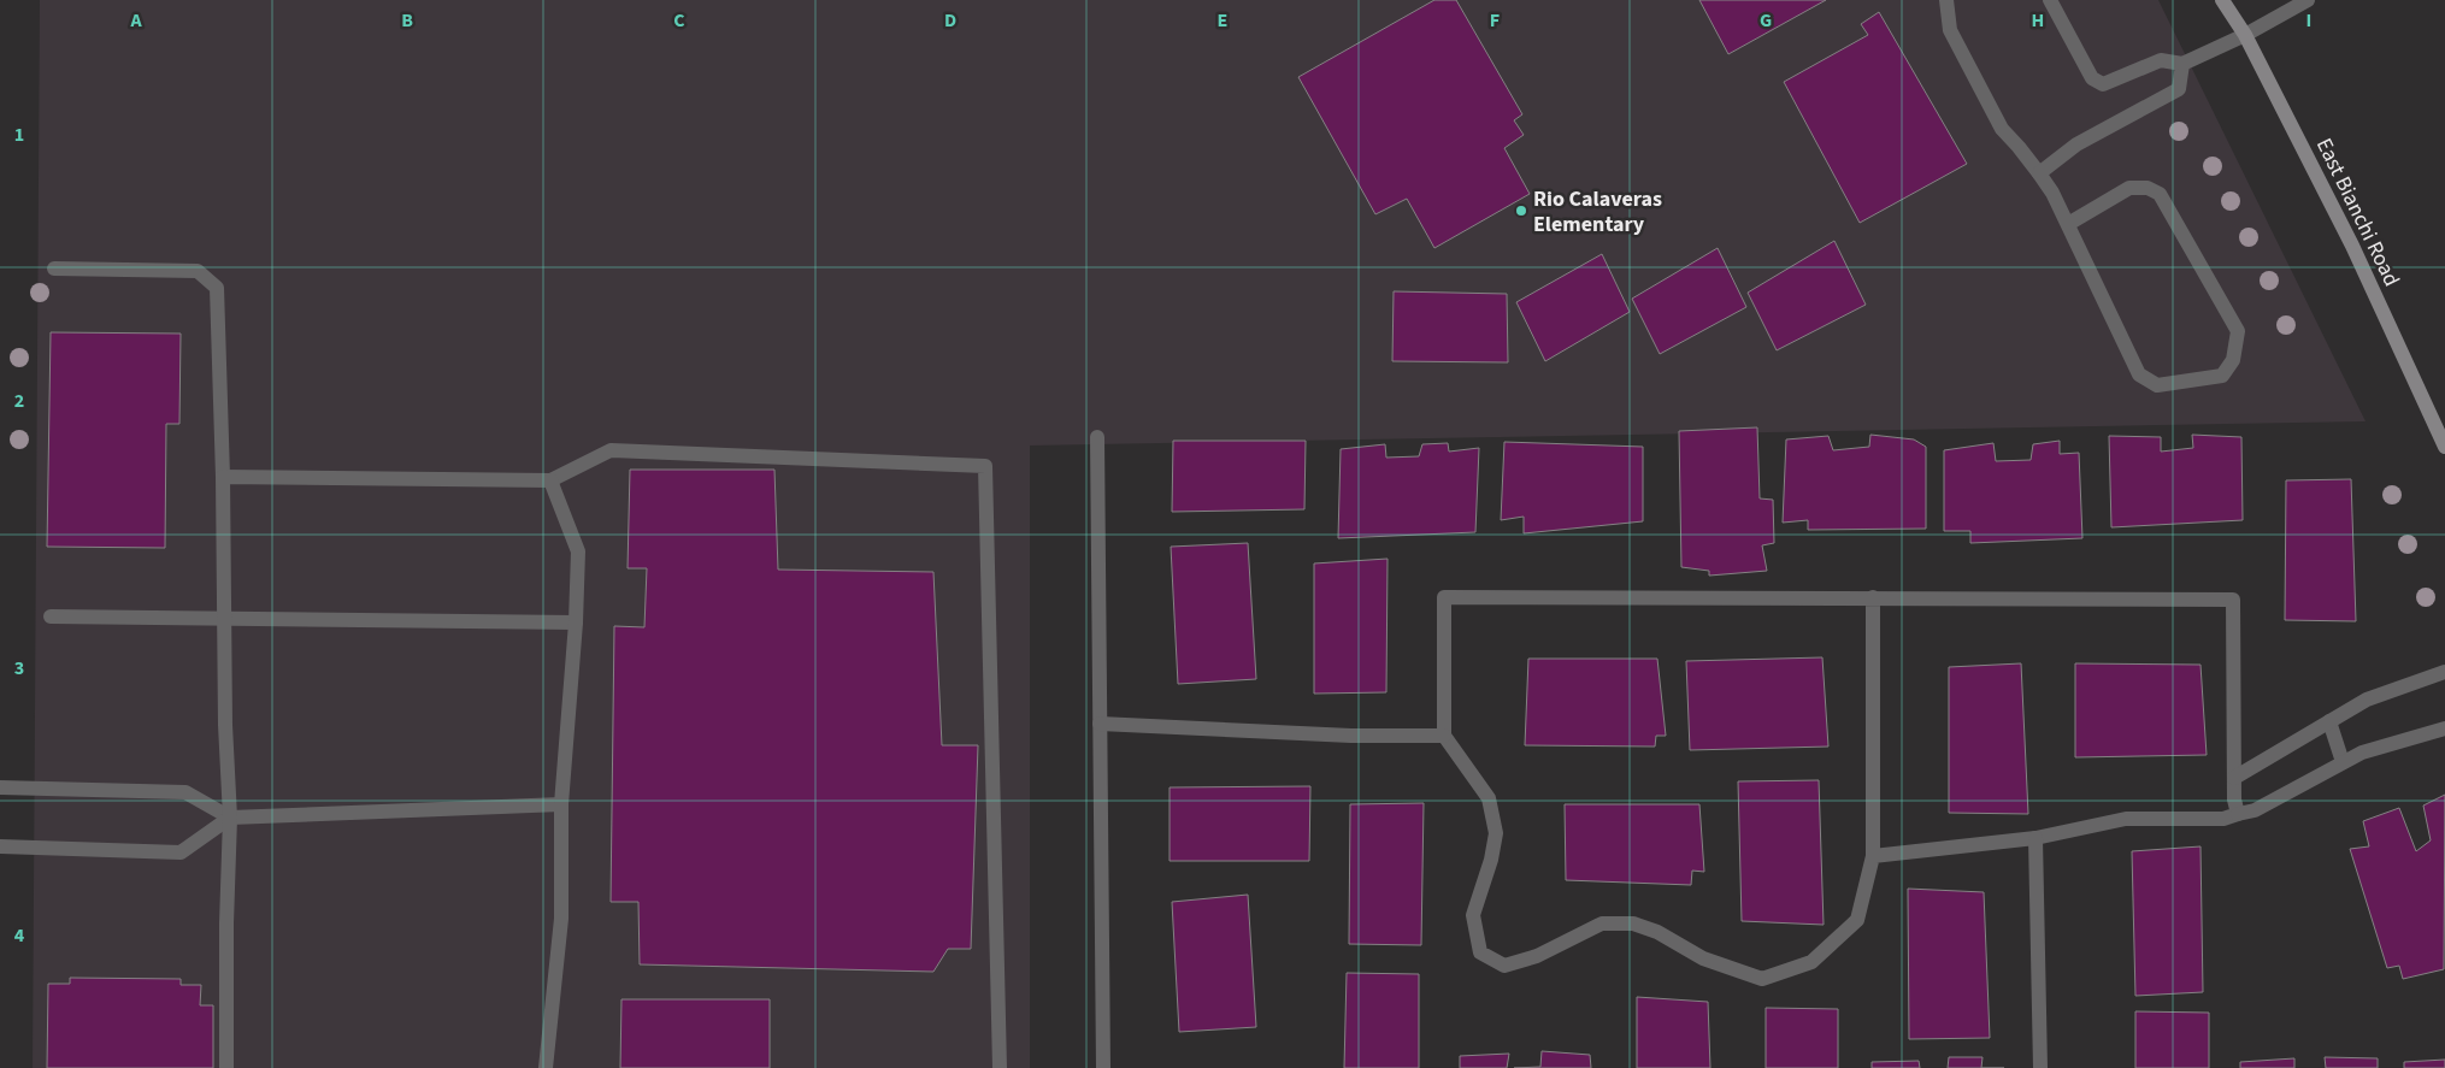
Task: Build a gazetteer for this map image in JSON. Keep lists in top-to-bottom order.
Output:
{
  "streets": {
    "main road": ["East Bianchi Road"]
  },
  "places": ["Rio Calaveras Elementary"],
  "grid": {
    "columns": [
      "A",
      "B",
      "C",
      "D",
      "E",
      "F",
      "G",
      "H",
      "I"
    ],
    "rows": [
      "1",
      "2",
      "3",
      "4"
    ]
  }
}
